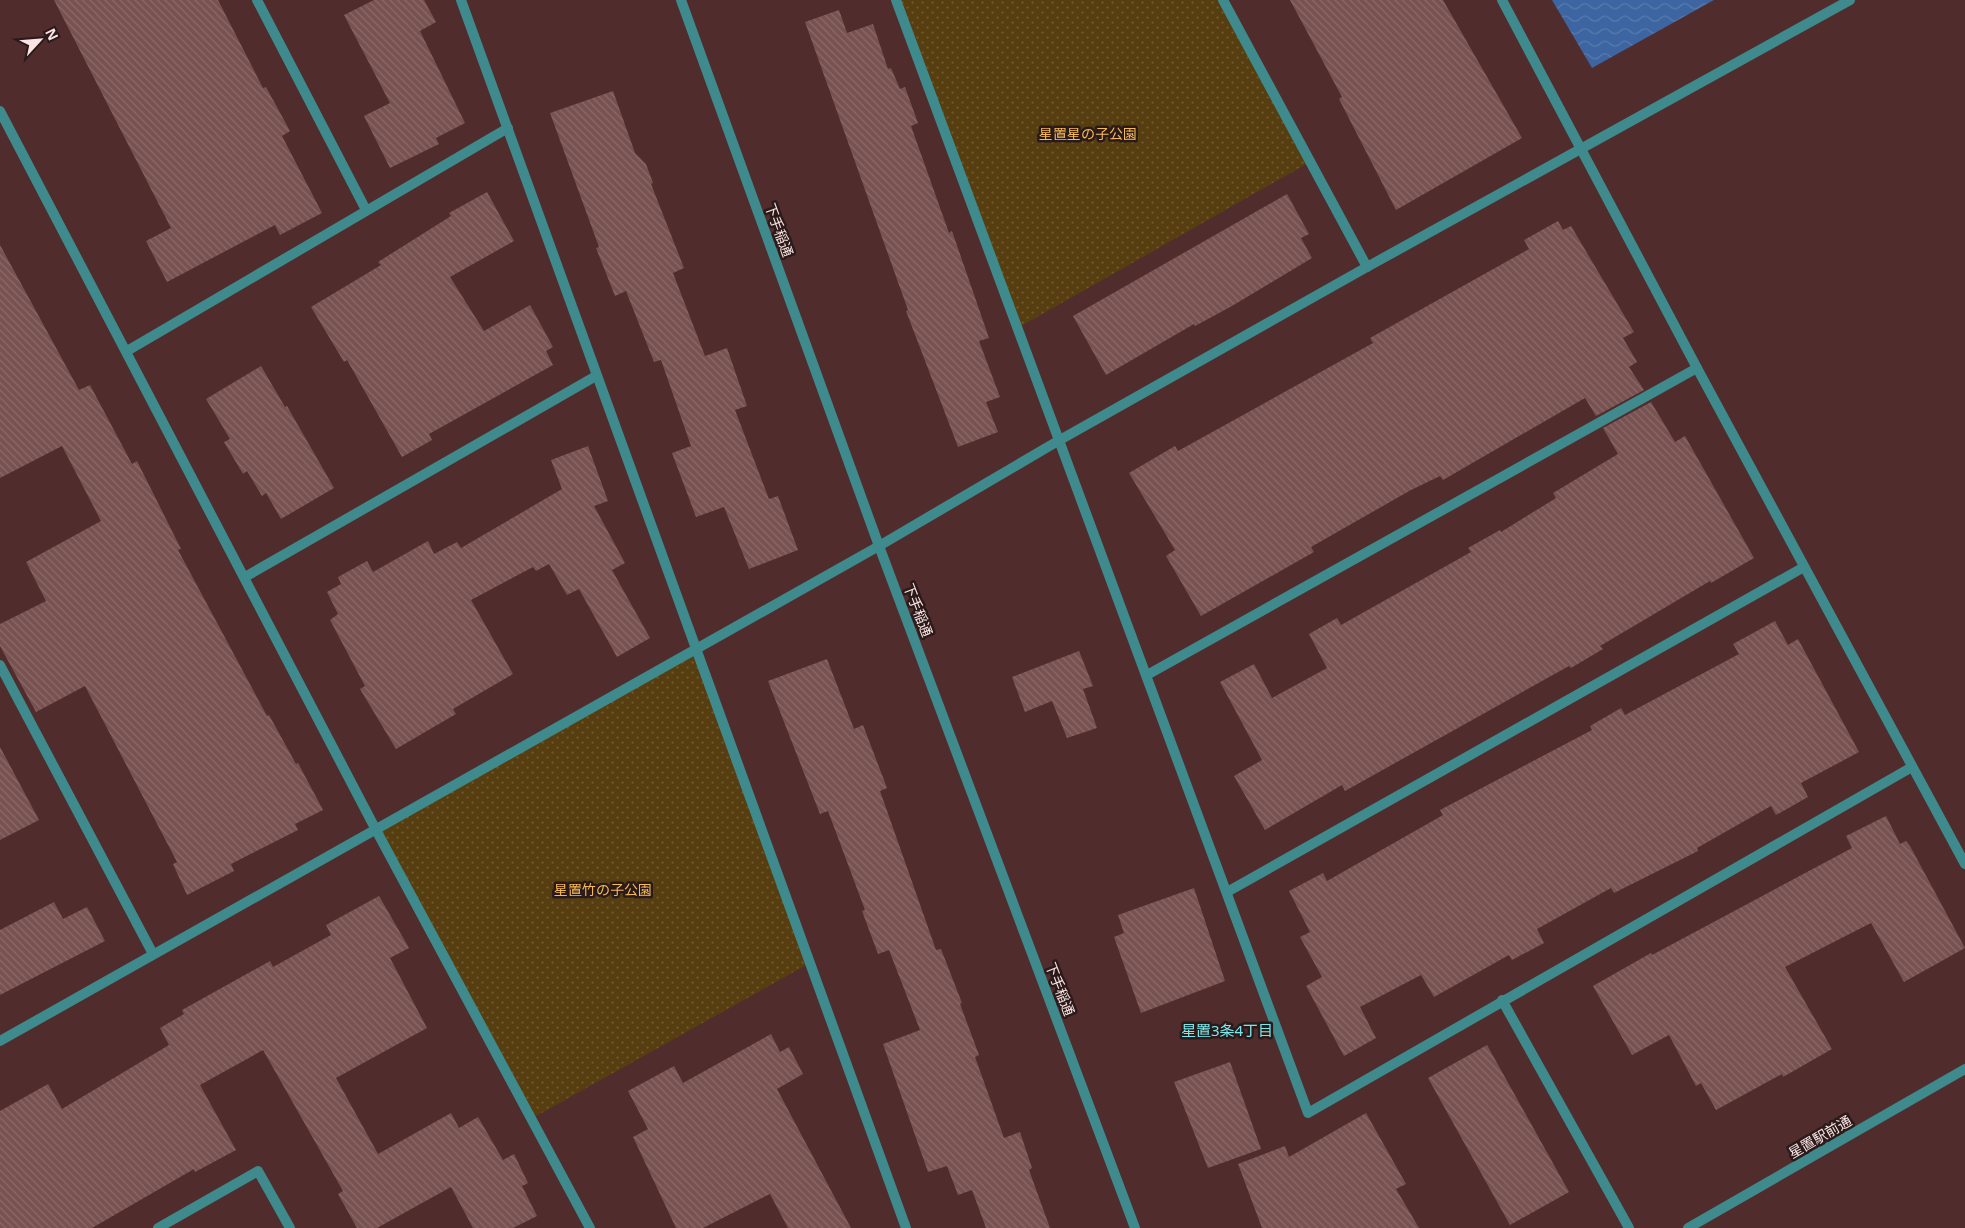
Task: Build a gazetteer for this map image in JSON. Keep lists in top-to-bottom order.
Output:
{
  "streets": {
    "street": ["下手稲通", "星置駅前通"]
  },
  "districts": ["星置3条4丁目"],
  "parks": ["星置星の子公園", "星置竹の子公園"],
  "north": "top right"
}
